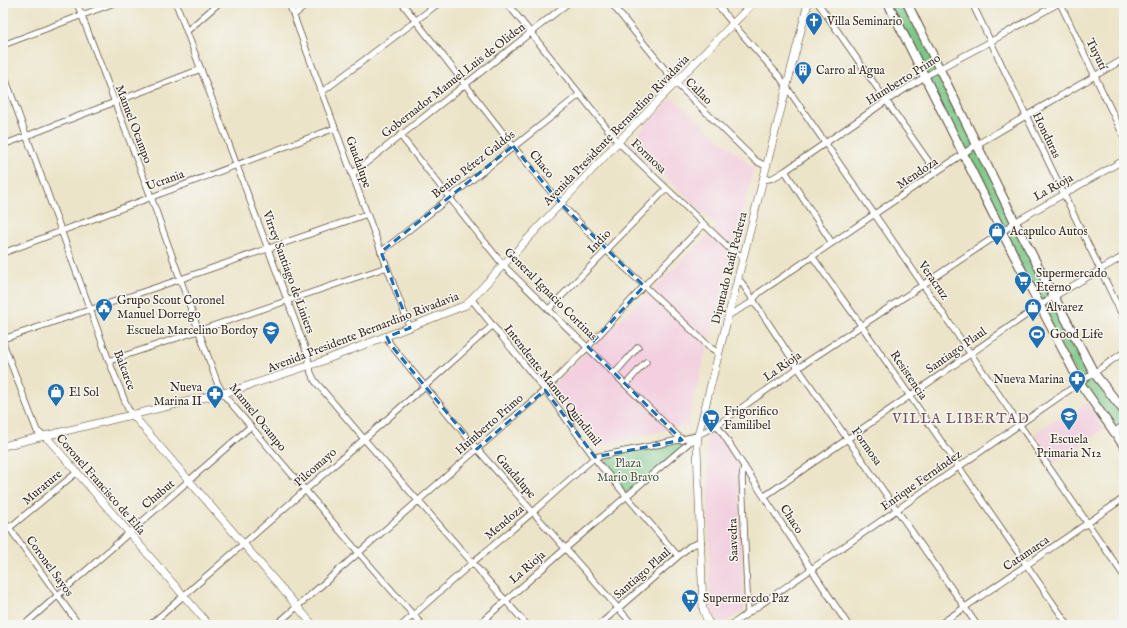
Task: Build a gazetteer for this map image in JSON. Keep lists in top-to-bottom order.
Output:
{
  "streets": {
    "street": [
      "Tuyutí",
      "Humberto Primo",
      "Gobernador Manuel Luis de Oliden",
      "Callao",
      "Manuel Ocampo",
      "Avenida Presidente Bernardino Rivadavia",
      "Honduras",
      "Formosa",
      "Guadalupe",
      "Benito Pérez Galdós",
      "Chaco",
      "Mendoza",
      "Ucrania",
      "La Rioja",
      "Indio",
      "Diputado Raúl Pedrera",
      "Virrey Santiago de Liniers",
      "Veracruz",
      "General Ignacio Cortinas",
      "Santiago Plaul",
      "Balcarce",
      "Resistencia",
      "Intendente Manuel Quindimil",
      "Pilcomayo",
      "Enrique Fernández",
      "Coronel Francisco de Elía",
      "Murature",
      "Chubut",
      "Saavedra",
      "Catamarca",
      "Coronel Sayos"
    ]
  },
  "crossings": [
    ["Tuyutí", "Humberto Primo"],
    ["Tuyutí", "Mendoza"],
    ["Humberto Primo", "Manuel Ocampo"],
    ["Humberto Primo", "Honduras"],
    ["Humberto Primo", "Formosa"],
    ["Humberto Primo", "Guadalupe"],
    ["Humberto Primo", "Chaco"],
    ["Humberto Primo", "Diputado Raúl Pedrera"],
    ["Humberto Primo", "Virrey Santiago de Liniers"],
    ["Humberto Primo", "Veracruz"],
    ["Humberto Primo", "General Ignacio Cortinas"],
    ["Humberto Primo", "Balcarce"],
    ["Humberto Primo", "Intendente Manuel Quindimil"],
    ["Gobernador Manuel Luis de Oliden", "Formosa"],
    ["Gobernador Manuel Luis de Oliden", "Guadalupe"],
    ["Gobernador Manuel Luis de Oliden", "Chaco"],
    ["Gobernador Manuel Luis de Oliden", "General Ignacio Cortinas"],
    ["Callao", "Avenida Presidente Bernardino Rivadavia"],
    ["Callao", "Diputado Raúl Pedrera"],
    ["Manuel Ocampo", "Avenida Presidente Bernardino Rivadavia"],
    ["Manuel Ocampo", "Mendoza"],
    ["Manuel Ocampo", "Ucrania"],
    ["Manuel Ocampo", "Pilcomayo"],
    ["Manuel Ocampo", "Chubut"],
    ["Avenida Presidente Bernardino Rivadavia", "Formosa"],
    ["Avenida Presidente Bernardino Rivadavia", "Guadalupe"],
    ["Avenida Presidente Bernardino Rivadavia", "Chaco"],
    ["Avenida Presidente Bernardino Rivadavia", "Virrey Santiago de Liniers"],
    ["Avenida Presidente Bernardino Rivadavia", "Veracruz"],
    ["Avenida Presidente Bernardino Rivadavia", "General Ignacio Cortinas"],
    ["Avenida Presidente Bernardino Rivadavia", "Balcarce"],
    ["Avenida Presidente Bernardino Rivadavia", "Intendente Manuel Quindimil"],
    ["Avenida Presidente Bernardino Rivadavia", "Coronel Francisco de Elía"],
    ["Honduras", "Mendoza"],
    ["Honduras", "La Rioja"],
    ["Honduras", "Santiago Plaul"],
    ["Formosa", "Benito Pérez Galdós"],
    ["Formosa", "Mendoza"],
    ["Formosa", "La Rioja"],
    ["Formosa", "Indio"],
    ["Formosa", "Diputado Raúl Pedrera"],
    ["Formosa", "Santiago Plaul"],
    ["Formosa", "Enrique Fernández"],
    ["Formosa", "Catamarca"],
    ["Guadalupe", "Benito Pérez Galdós"],
    ["Guadalupe", "Mendoza"],
    ["Guadalupe", "Ucrania"],
    ["Guadalupe", "La Rioja"],
    ["Guadalupe", "Santiago Plaul"],
    ["Guadalupe", "Pilcomayo"],
    ["Benito Pérez Galdós", "Chaco"],
    ["Benito Pérez Galdós", "General Ignacio Cortinas"],
    ["Chaco", "La Rioja"],
    ["Chaco", "Indio"],
    ["Chaco", "Diputado Raúl Pedrera"],
    ["Chaco", "Santiago Plaul"],
    ["Chaco", "Enrique Fernández"],
    ["Chaco", "Saavedra"],
    ["Mendoza", "Diputado Raúl Pedrera"],
    ["Mendoza", "Virrey Santiago de Liniers"],
    ["Mendoza", "Veracruz"],
    ["Mendoza", "Resistencia"],
    ["Mendoza", "Intendente Manuel Quindimil"],
    ["Ucrania", "Virrey Santiago de Liniers"],
    ["Ucrania", "Balcarce"],
    ["La Rioja", "Diputado Raúl Pedrera"],
    ["La Rioja", "Virrey Santiago de Liniers"],
    ["La Rioja", "Veracruz"],
    ["La Rioja", "Resistencia"],
    ["La Rioja", "Intendente Manuel Quindimil"],
    ["Indio", "General Ignacio Cortinas"],
    ["Diputado Raúl Pedrera", "Veracruz"],
    ["Diputado Raúl Pedrera", "Santiago Plaul"],
    ["Virrey Santiago de Liniers", "Pilcomayo"],
    ["Veracruz", "Santiago Plaul"],
    ["Veracruz", "Enrique Fernández"],
    ["Veracruz", "Catamarca"],
    ["Santiago Plaul", "Resistencia"],
    ["Santiago Plaul", "Intendente Manuel Quindimil"],
    ["Balcarce", "Pilcomayo"],
    ["Balcarce", "Chubut"],
    ["Resistencia", "Enrique Fernández"],
    ["Resistencia", "Catamarca"],
    ["Intendente Manuel Quindimil", "Pilcomayo"],
    ["Pilcomayo", "Coronel Francisco de Elía"],
    ["Enrique Fernández", "Saavedra"],
    ["Coronel Francisco de Elía", "Murature"],
    ["Coronel Francisco de Elía", "Chubut"],
    ["Murature", "Coronel Sayos"],
    ["Chubut", "Coronel Sayos"]
  ],
  "districts": ["VILLA LIBERTAD"],
  "parks": ["Plaza Mario Bravo"],
  "places": {
    "church": ["Villa Seminario"],
    "building": ["Carro al Agua"],
    "shop": ["Acapulco Autos", "Alvarez", "El Sol"],
    "supermarket": ["Supermercado Eterno", "Frigorifico Familibel", "Supermercdo Paz"],
    "public building": ["Grupo Scout Coronel Manuel Dorrego"],
    "school or university": ["Escuela Marcelino Bordoy", "Escuela Primaria N12"],
    "sports": ["Good Life"],
    "pharmacy": ["Nueva Marina", "Nueva Marina II"]
  }
}
